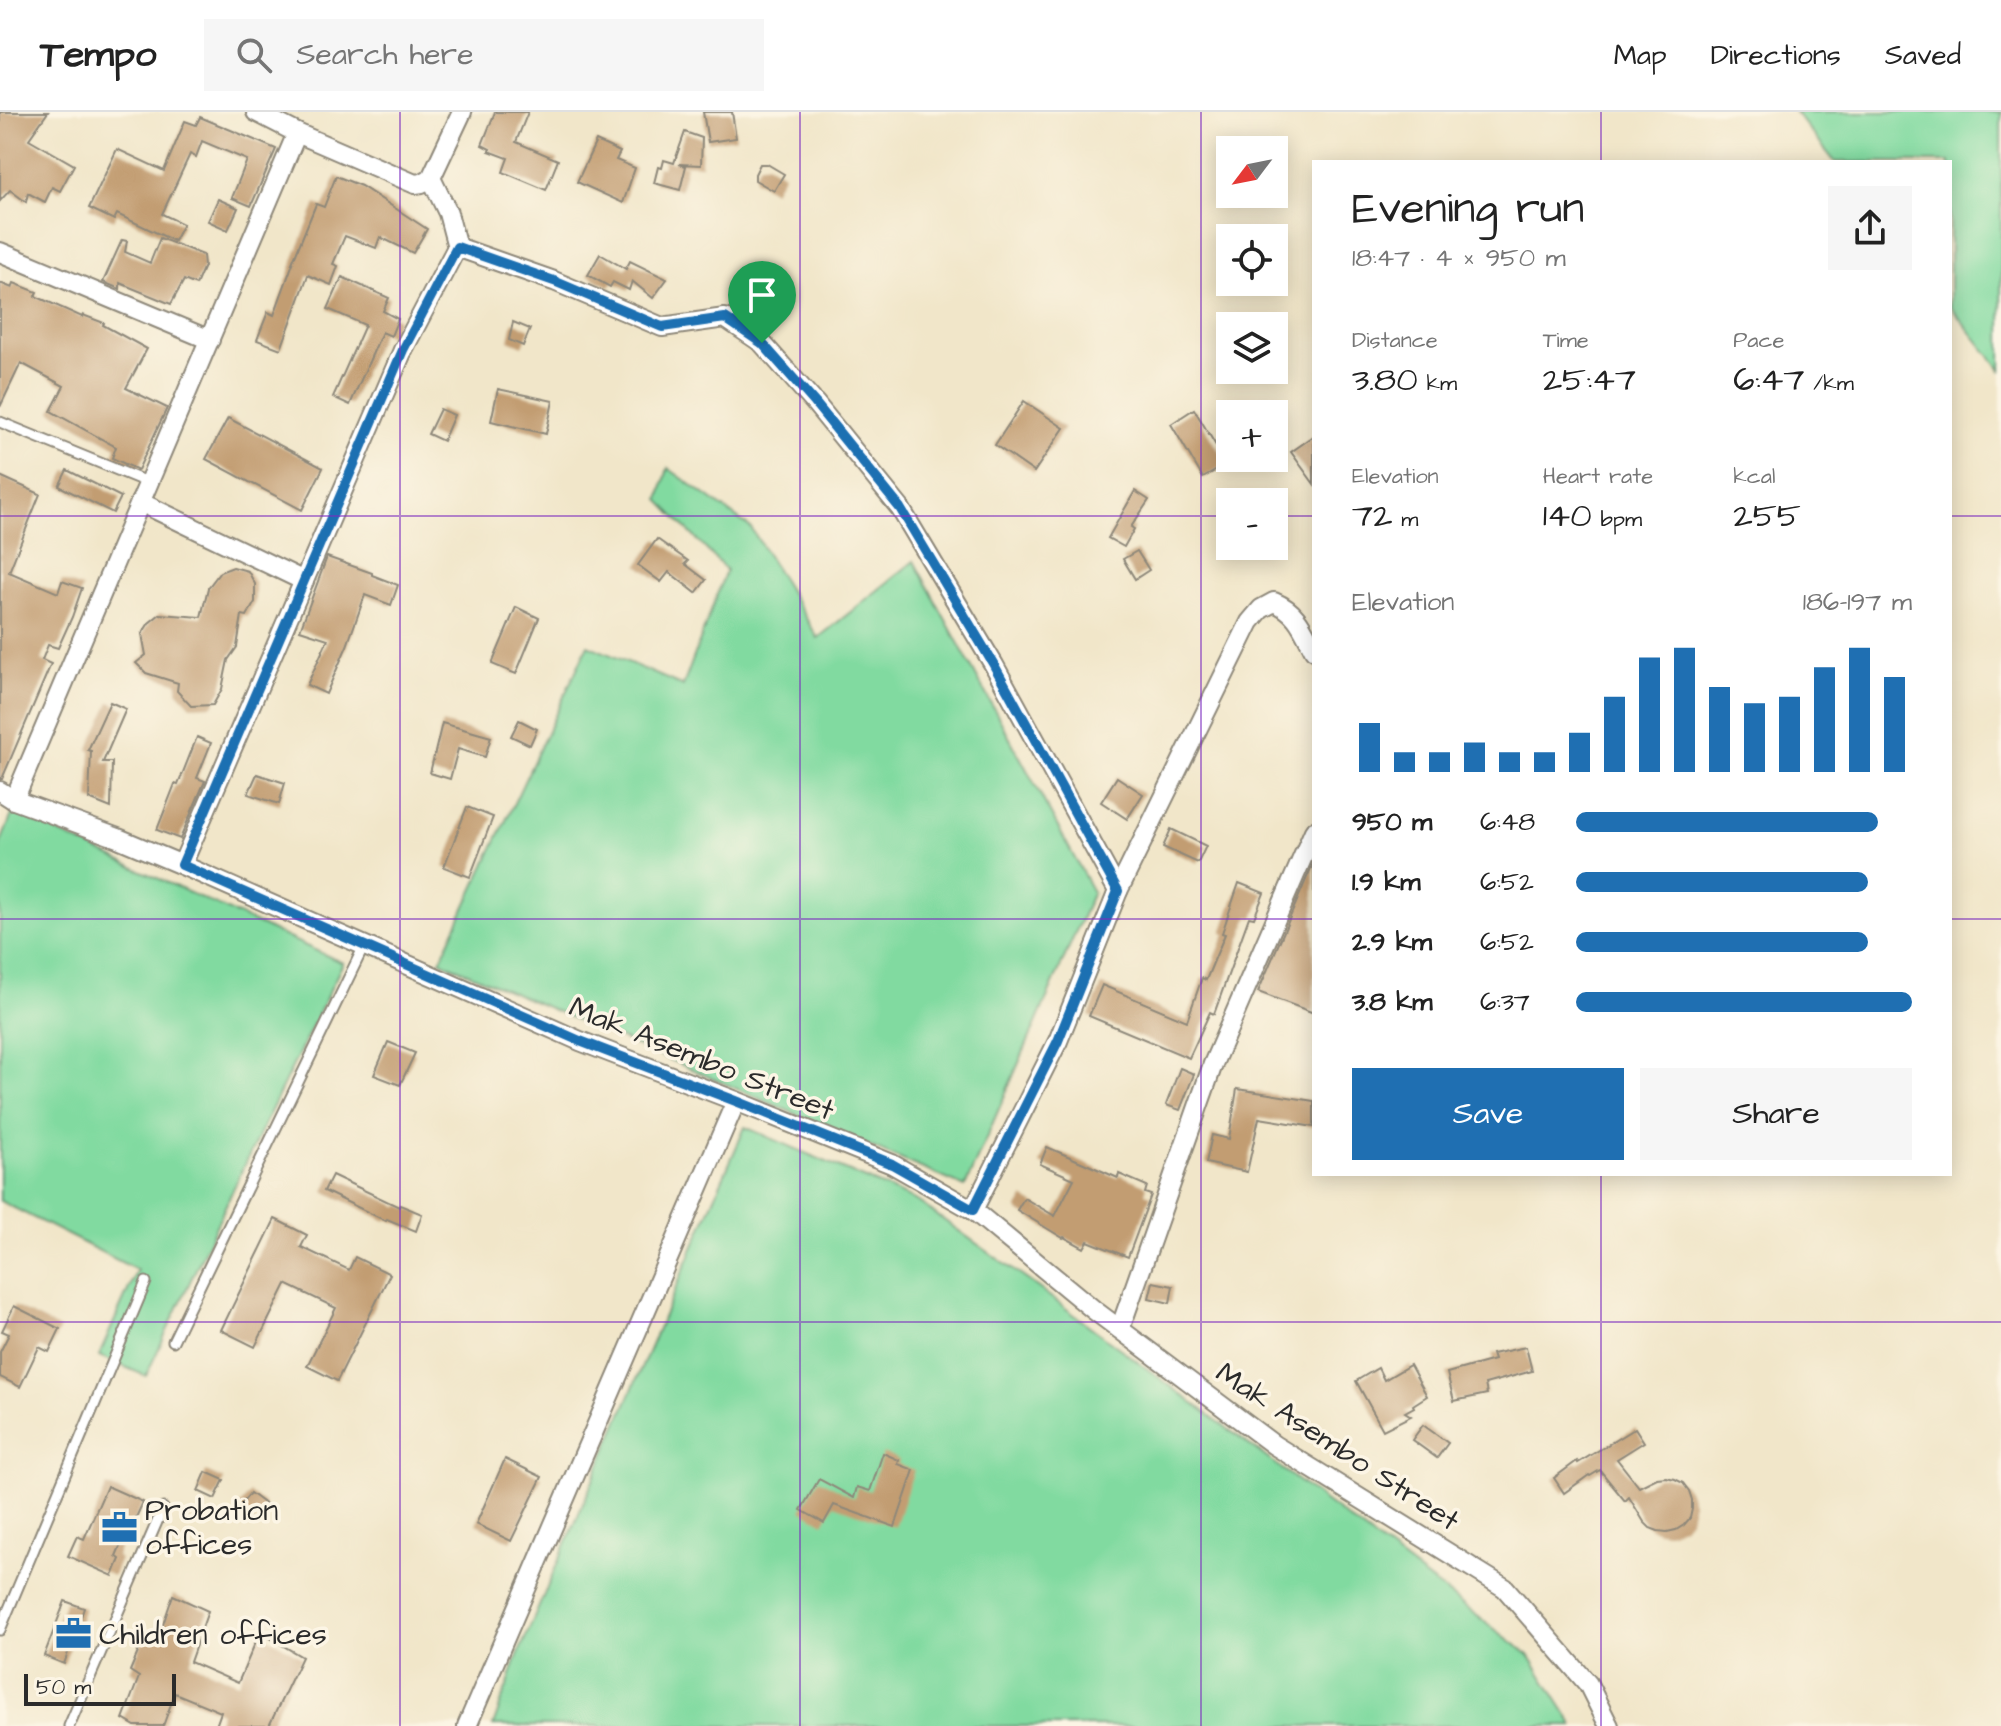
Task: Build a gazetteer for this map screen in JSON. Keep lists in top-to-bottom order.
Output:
{
  "streets": {
    "street": ["Mak Asembo Street"]
  },
  "places": {
    "office": ["Probation offices", "Children offices"]
  },
  "scale_bar": "50 m",
  "north": "bottom left",
  "page": {
    "header": "Tempo",
    "search": "Search here",
    "nav": ["Map", "Directions", "Saved"],
    "map_buttons": ["+", "−"],
    "heading": ["Evening run", "18:47 · 4 × 950 m"],
    "stats": [
      ["Distance", "3.80 km"],
      ["Time", "25:47"],
      ["Pace", "6:47 /km"],
      ["Elevation", "72 m"],
      ["Heart rate", "140 bpm"],
      ["kcal", "255"]
    ],
    "chart": ["Elevation", "186–197 m"],
    "list": [
      {
        "name": "950 m",
        "note": "6:48"
      },
      {
        "name": "1.9 km",
        "note": "6:52"
      },
      {
        "name": "2.9 km",
        "note": "6:52"
      },
      {
        "name": "3.8 km",
        "note": "6:37"
      }
    ],
    "buttons": ["Save", "Share"],
    "scale": "50 m"
  }
}
